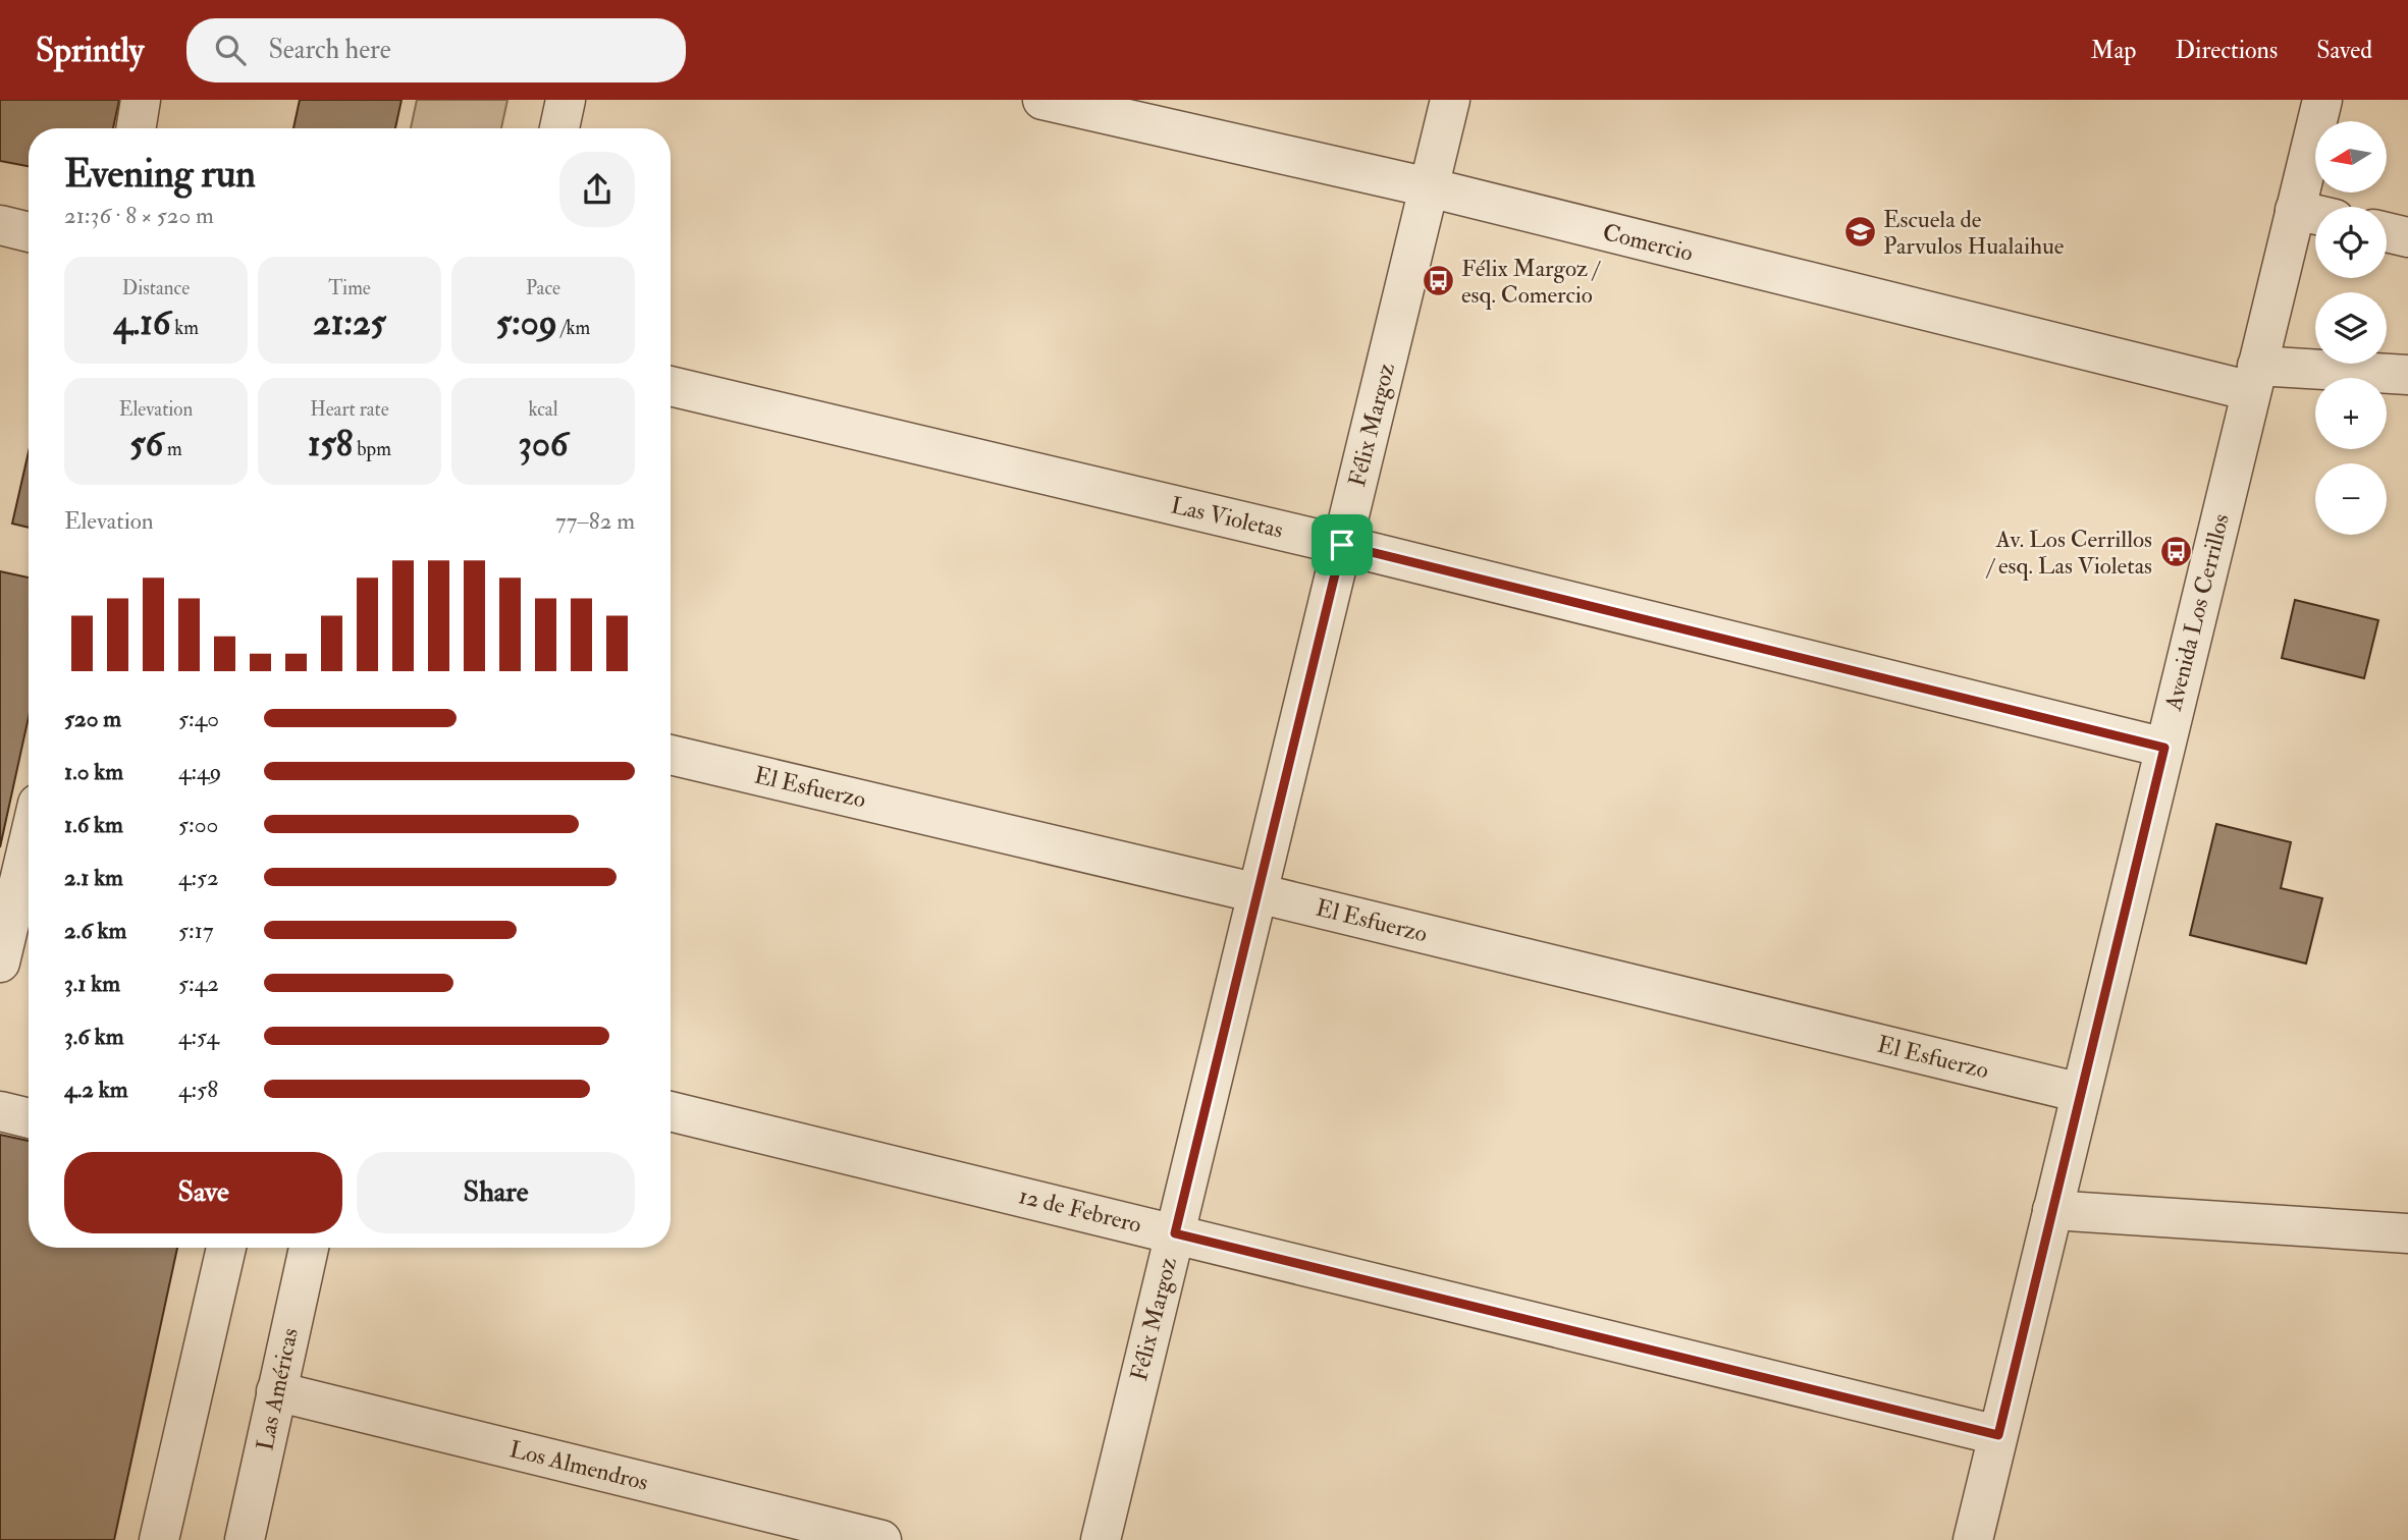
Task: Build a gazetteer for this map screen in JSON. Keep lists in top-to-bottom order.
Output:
{
  "streets": {
    "street": [
      "Comercio",
      "Félix Margoz",
      "Las Violetas",
      "Avenida Los Cerrillos",
      "El Esfuerzo",
      "12 de Febrero",
      "Las Américas",
      "Los Almendros"
    ]
  },
  "crossings": [
    ["Comercio", "Félix Margoz"],
    ["Comercio", "Avenida Los Cerrillos"],
    ["Félix Margoz", "Las Violetas"],
    ["Félix Margoz", "El Esfuerzo"],
    ["Félix Margoz", "12 de Febrero"],
    ["Las Violetas", "Avenida Los Cerrillos"],
    ["Avenida Los Cerrillos", "El Esfuerzo"],
    ["Avenida Los Cerrillos", "12 de Febrero"],
    ["Las Américas", "Los Almendros"]
  ],
  "places": {
    "school or university": ["Escuela de Parvulos Hualaihue"],
    "bus stop": ["Félix Margoz / esq. Comercio", "Av. Los Cerrillos / esq. Las Violetas"]
  },
  "north": "left",
  "page": {
    "header": "Sprintly",
    "search": "Search here",
    "nav": ["Map", "Directions", "Saved"],
    "map_buttons": ["+", "−"],
    "heading": ["Evening run", "21:36 · 8 × 520 m"],
    "stats": [
      ["Distance", "4.16 km"],
      ["Time", "21:25"],
      ["Pace", "5:09 /km"],
      ["Elevation", "56 m"],
      ["Heart rate", "158 bpm"],
      ["kcal", "306"]
    ],
    "chart": ["Elevation", "77–82 m"],
    "list": [
      {
        "name": "520 m",
        "note": "5:40"
      },
      {
        "name": "1.0 km",
        "note": "4:49"
      },
      {
        "name": "1.6 km",
        "note": "5:00"
      },
      {
        "name": "2.1 km",
        "note": "4:52"
      },
      {
        "name": "2.6 km",
        "note": "5:17"
      },
      {
        "name": "3.1 km",
        "note": "5:42"
      },
      {
        "name": "3.6 km",
        "note": "4:54"
      },
      {
        "name": "4.2 km",
        "note": "4:58"
      }
    ],
    "buttons": ["Save", "Share"]
  }
}
